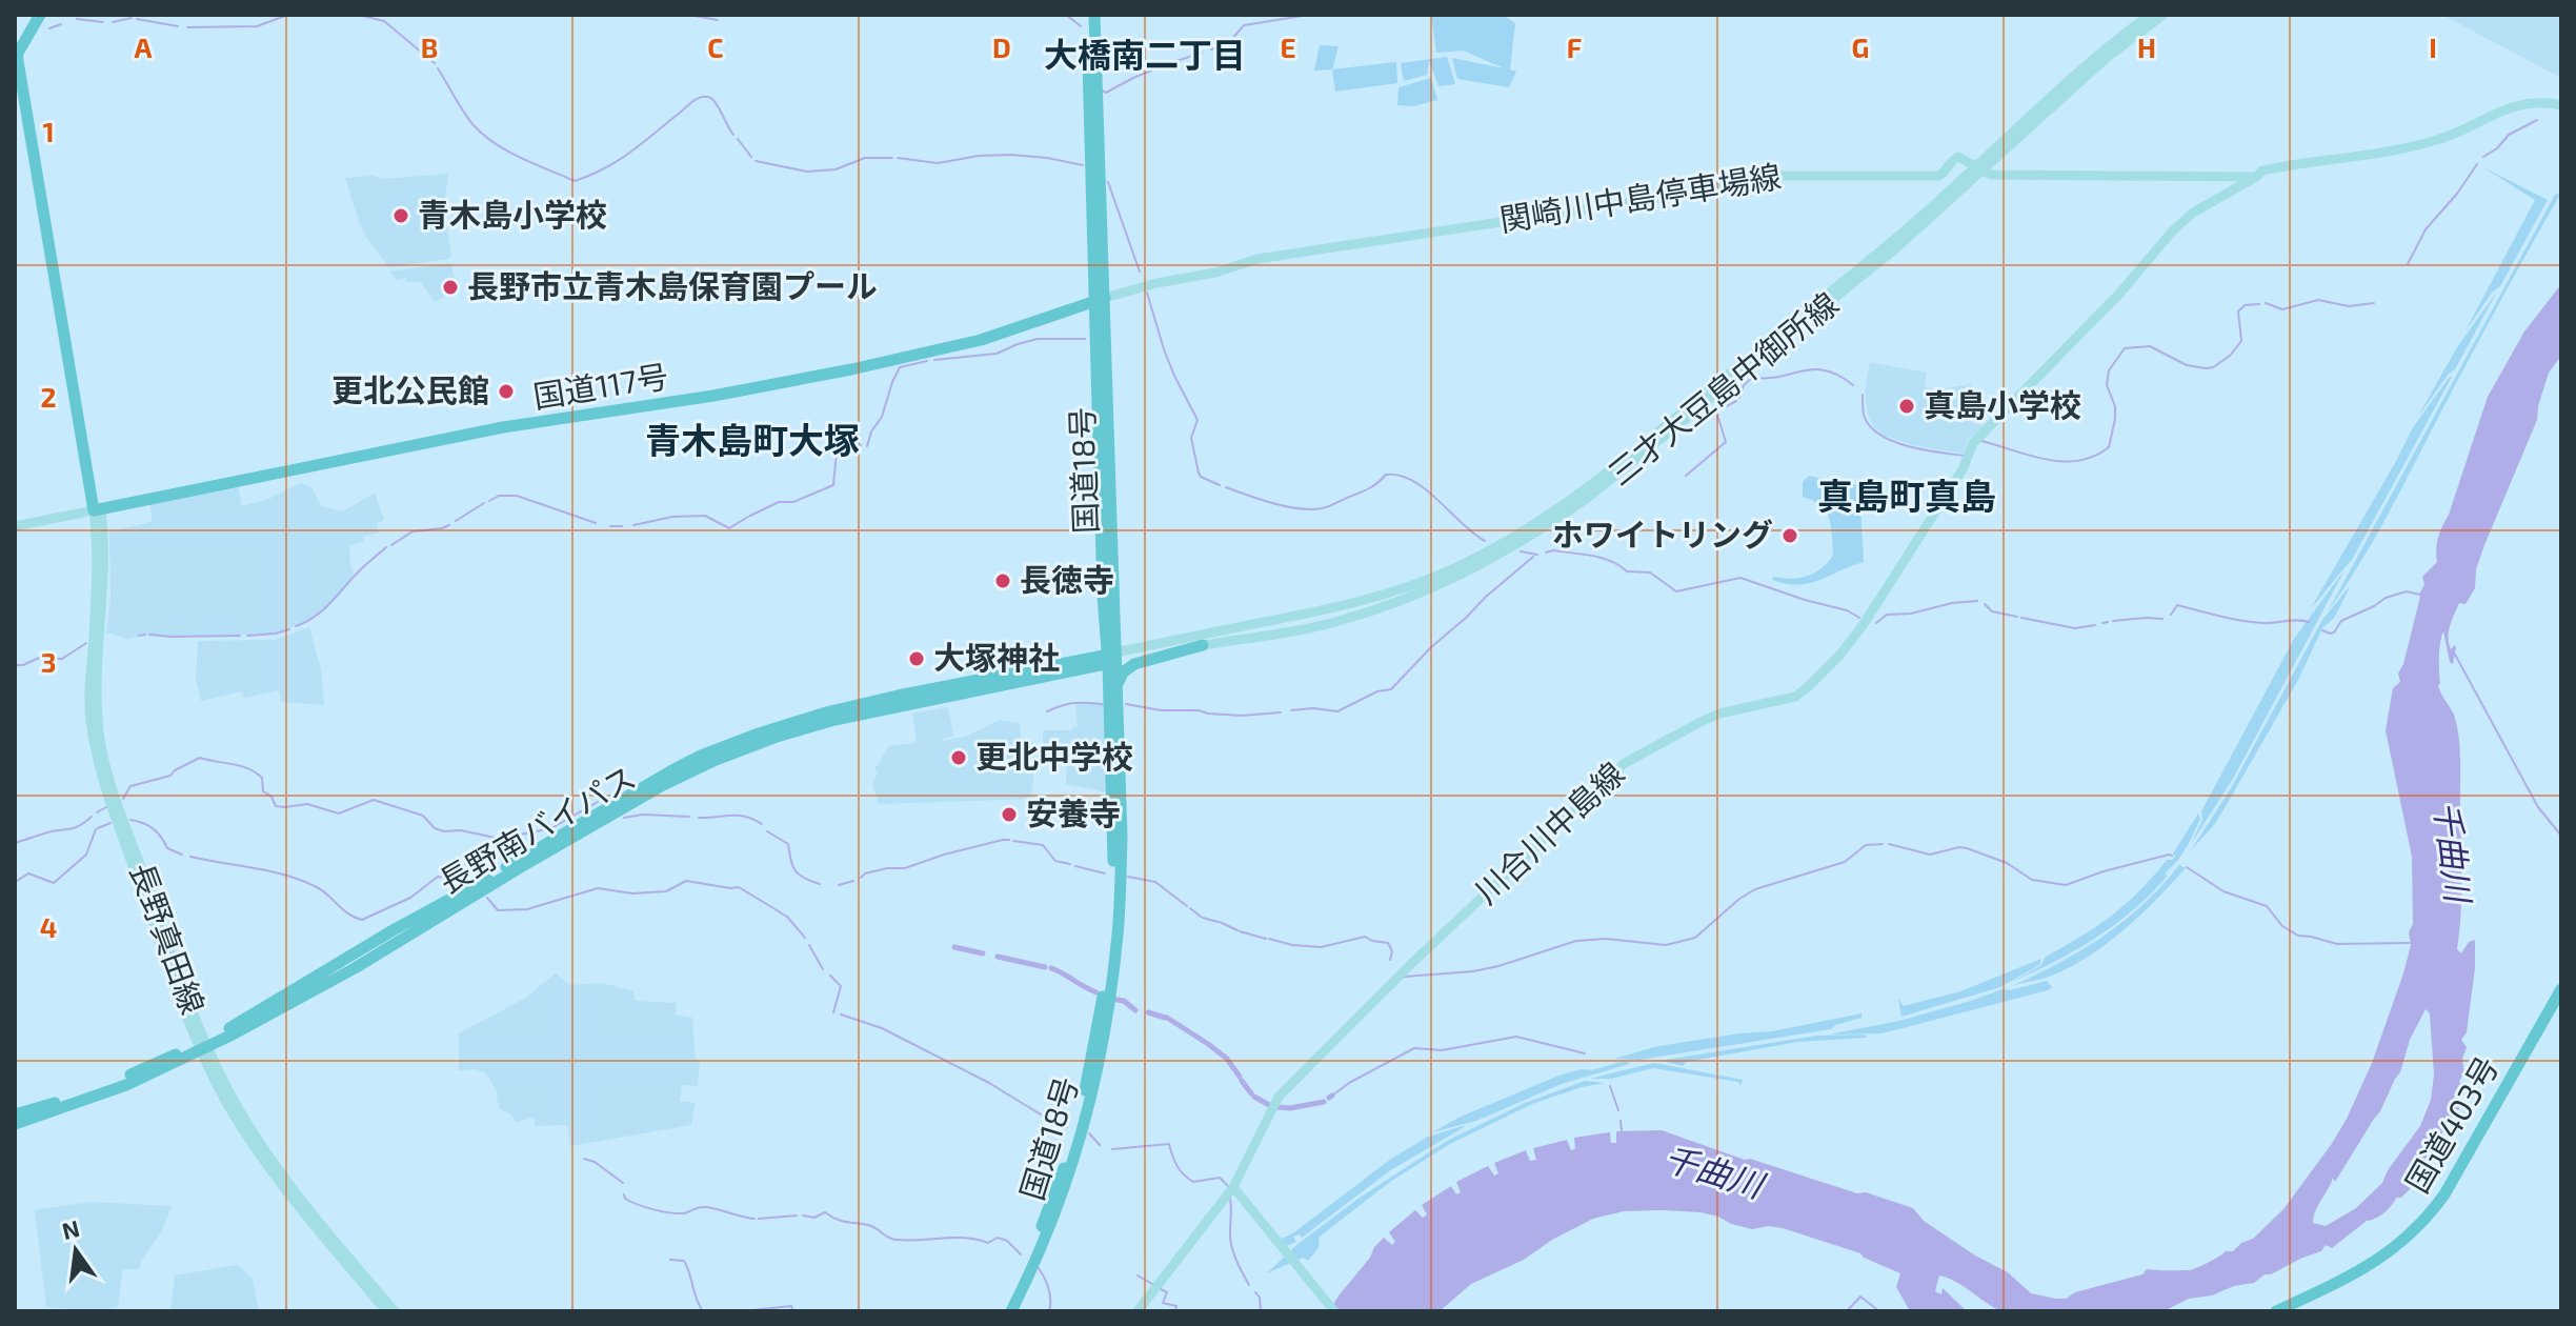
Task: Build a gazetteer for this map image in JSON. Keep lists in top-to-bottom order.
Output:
{
  "streets": {
    "highway": [
      "国道117号",
      "国道18号",
      "長野南バイパス",
      "国道403号"
    ],
    "main road": [
      "関崎川中島停車場線",
      "三才大豆島中御所線",
      "川合川中島線",
      "長野真田線"
    ]
  },
  "crossings": [
    ["関崎川中島停車場線", "国道117号"],
    ["関崎川中島停車場線", "三才大豆島中御所線"],
    ["関崎川中島停車場線", "国道18号"],
    ["関崎川中島停車場線", "川合川中島線"],
    ["国道117号", "国道18号"],
    ["国道117号", "長野真田線"],
    ["三才大豆島中御所線", "国道18号"],
    ["三才大豆島中御所線", "長野南バイパス"],
    ["国道18号", "長野南バイパス"],
    ["長野南バイパス", "長野真田線"]
  ],
  "districts": ["大橋南二丁目", "青木島町大塚", "真島町真島"],
  "water": ["千曲川"],
  "places": [
    "青木島小学校",
    "長野市立青木島保育園プール",
    "更北公民館",
    "真島小学校",
    "ホワイトリング",
    "長徳寺",
    "大塚神社",
    "更北中学校",
    "安養寺"
  ],
  "north": "top",
  "grid": {
    "columns": [
      "A",
      "B",
      "C",
      "D",
      "E",
      "F",
      "G",
      "H",
      "I"
    ],
    "rows": [
      "1",
      "2",
      "3",
      "4"
    ]
  }
}
